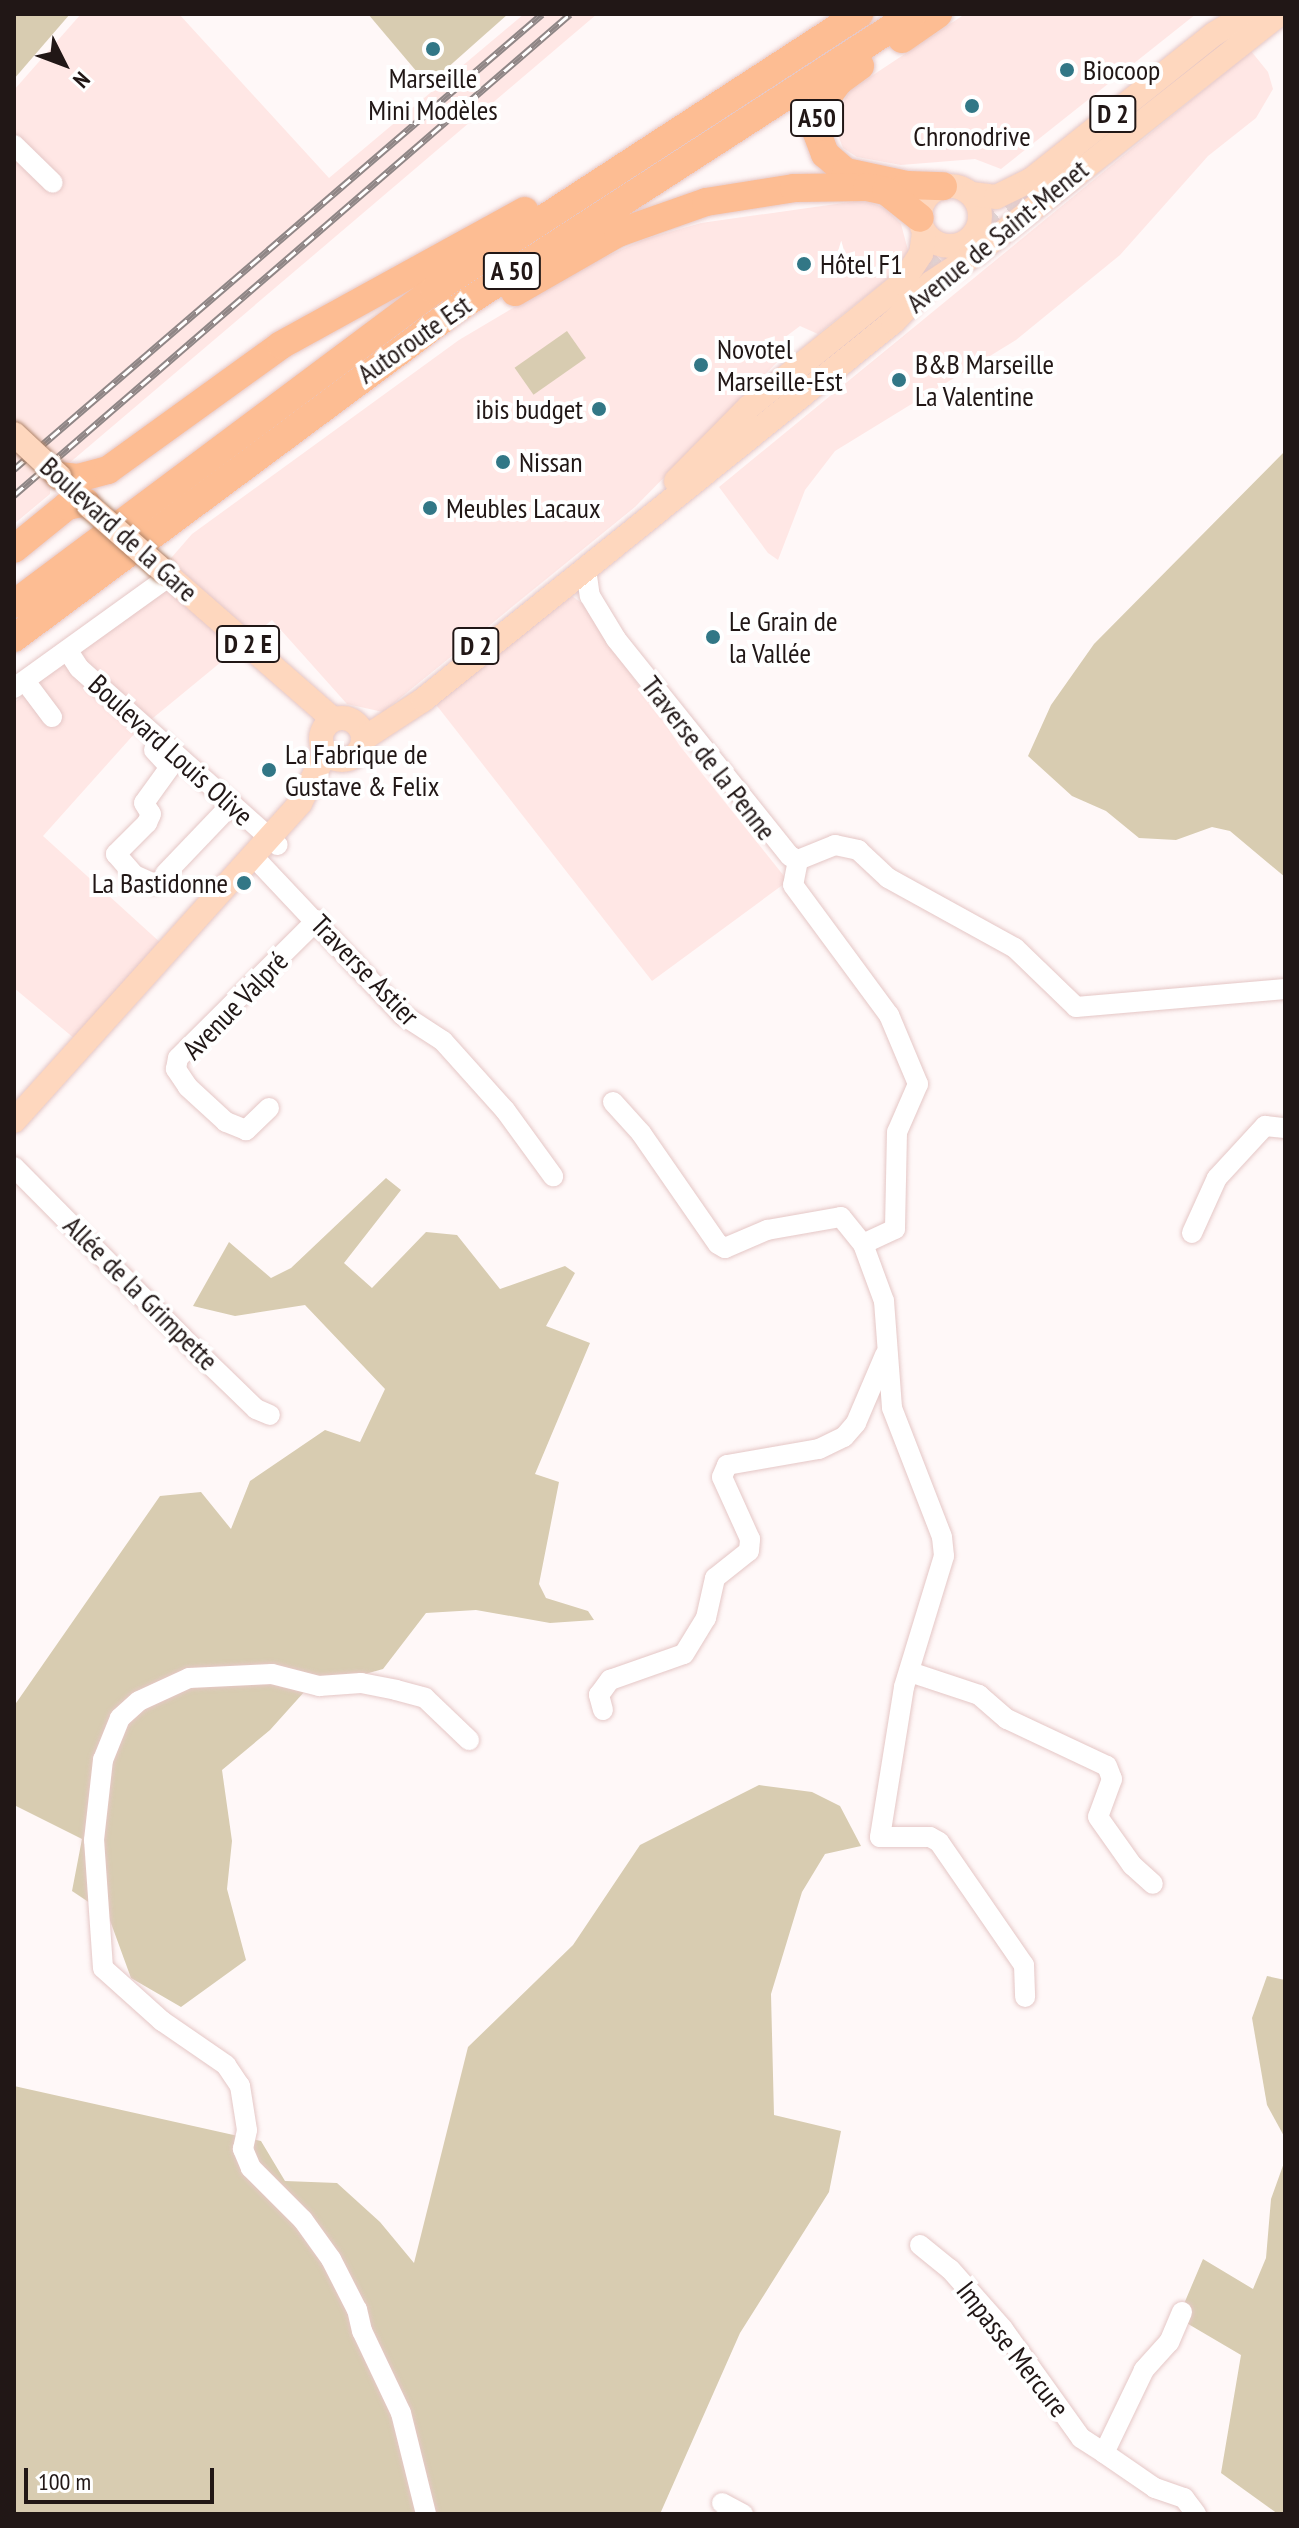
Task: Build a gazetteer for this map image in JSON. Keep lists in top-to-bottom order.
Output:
{
  "streets": {
    "highway": ["A50", "A 50", "Autoroute Est"],
    "main road": [
      "D 2",
      "Avenue de Saint-Menet",
      "Boulevard de la Gare",
      "D 2 E"
    ],
    "street": [
      "Boulevard Louis Olive",
      "Traverse de la Penne",
      "Traverse Astier",
      "Avenue Valpré",
      "Allée de la Grimpette",
      "Impasse Mercure"
    ]
  },
  "crossings": [
    ["D 2", "A50"],
    ["D 2", "Avenue de Saint-Menet"],
    ["D 2", "Boulevard de la Gare"],
    ["D 2", "Traverse de la Penne"],
    ["A50", "Avenue de Saint-Menet"],
    ["Avenue de Saint-Menet", "Traverse de la Penne"],
    ["Boulevard Louis Olive", "Traverse Astier"],
    ["Traverse Astier", "Avenue Valpré"]
  ],
  "places": [
    "Marseille Mini Modèles",
    "Biocoop",
    "Chronodrive",
    "Hôtel F1",
    "Novotel Marseille-Est",
    "B&B Marseille La Valentine",
    "ibis budget",
    "Nissan",
    "Meubles Lacaux",
    "Le Grain de la Vallée",
    "La Fabrique de Gustave & Felix",
    "La Bastidonne"
  ],
  "scale_bar": "100 m",
  "north": "bottom right"
}
